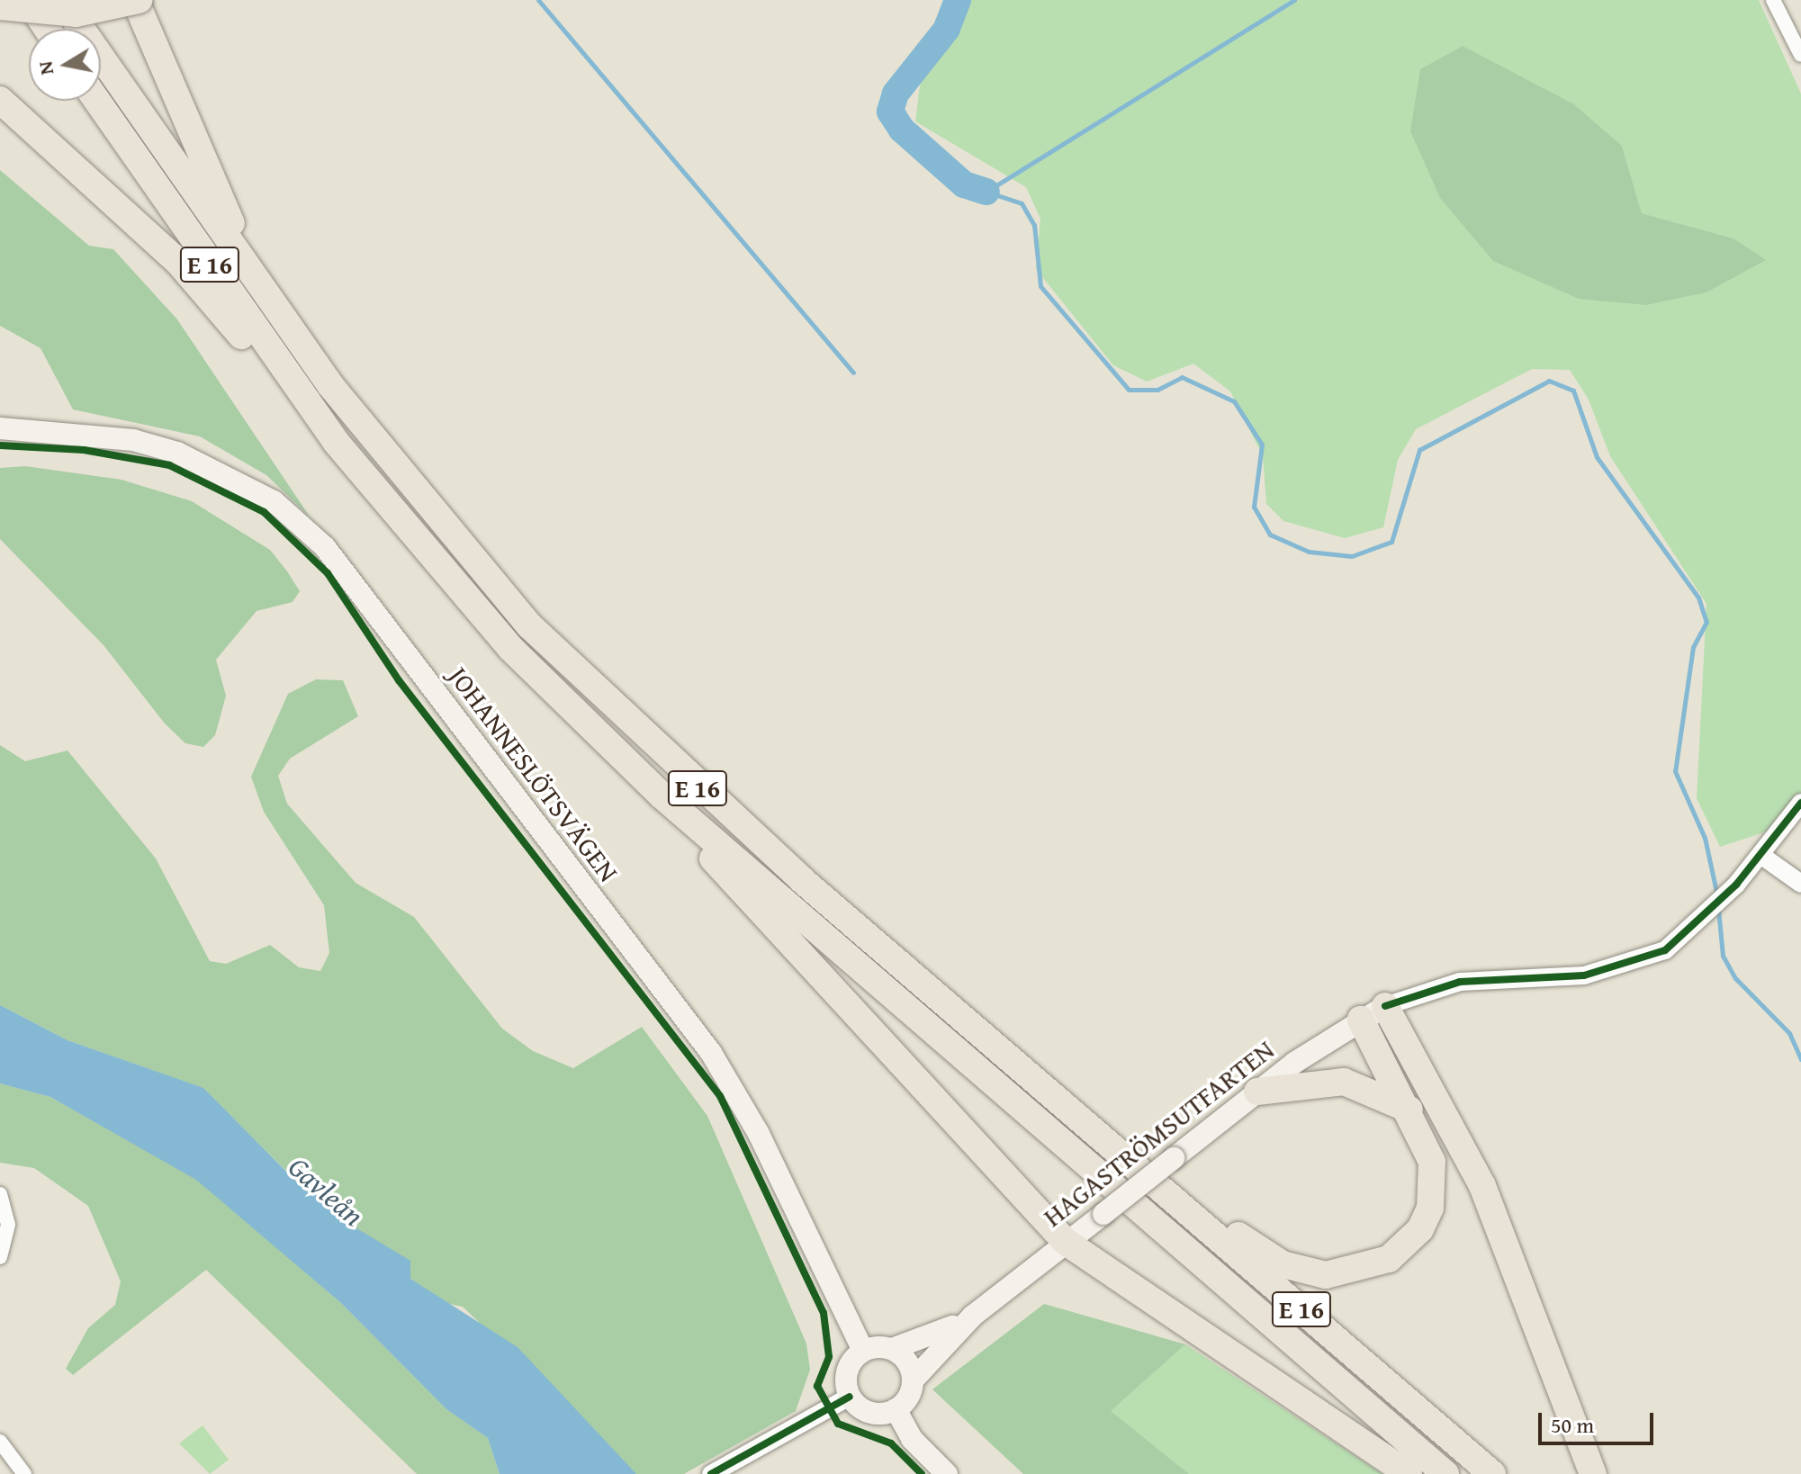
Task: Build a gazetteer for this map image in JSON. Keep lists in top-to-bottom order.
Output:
{
  "streets": {
    "highway": ["E 16"],
    "main road": ["JOHANNESLÖTSVÄGEN", "HAGASTRÖMSUTFARTEN"]
  },
  "crossings": [
    ["JOHANNESLÖTSVÄGEN", "HAGASTRÖMSUTFARTEN"]
  ],
  "water": ["Gavleån"],
  "scale_bar": "50 m",
  "north": "left"
}
